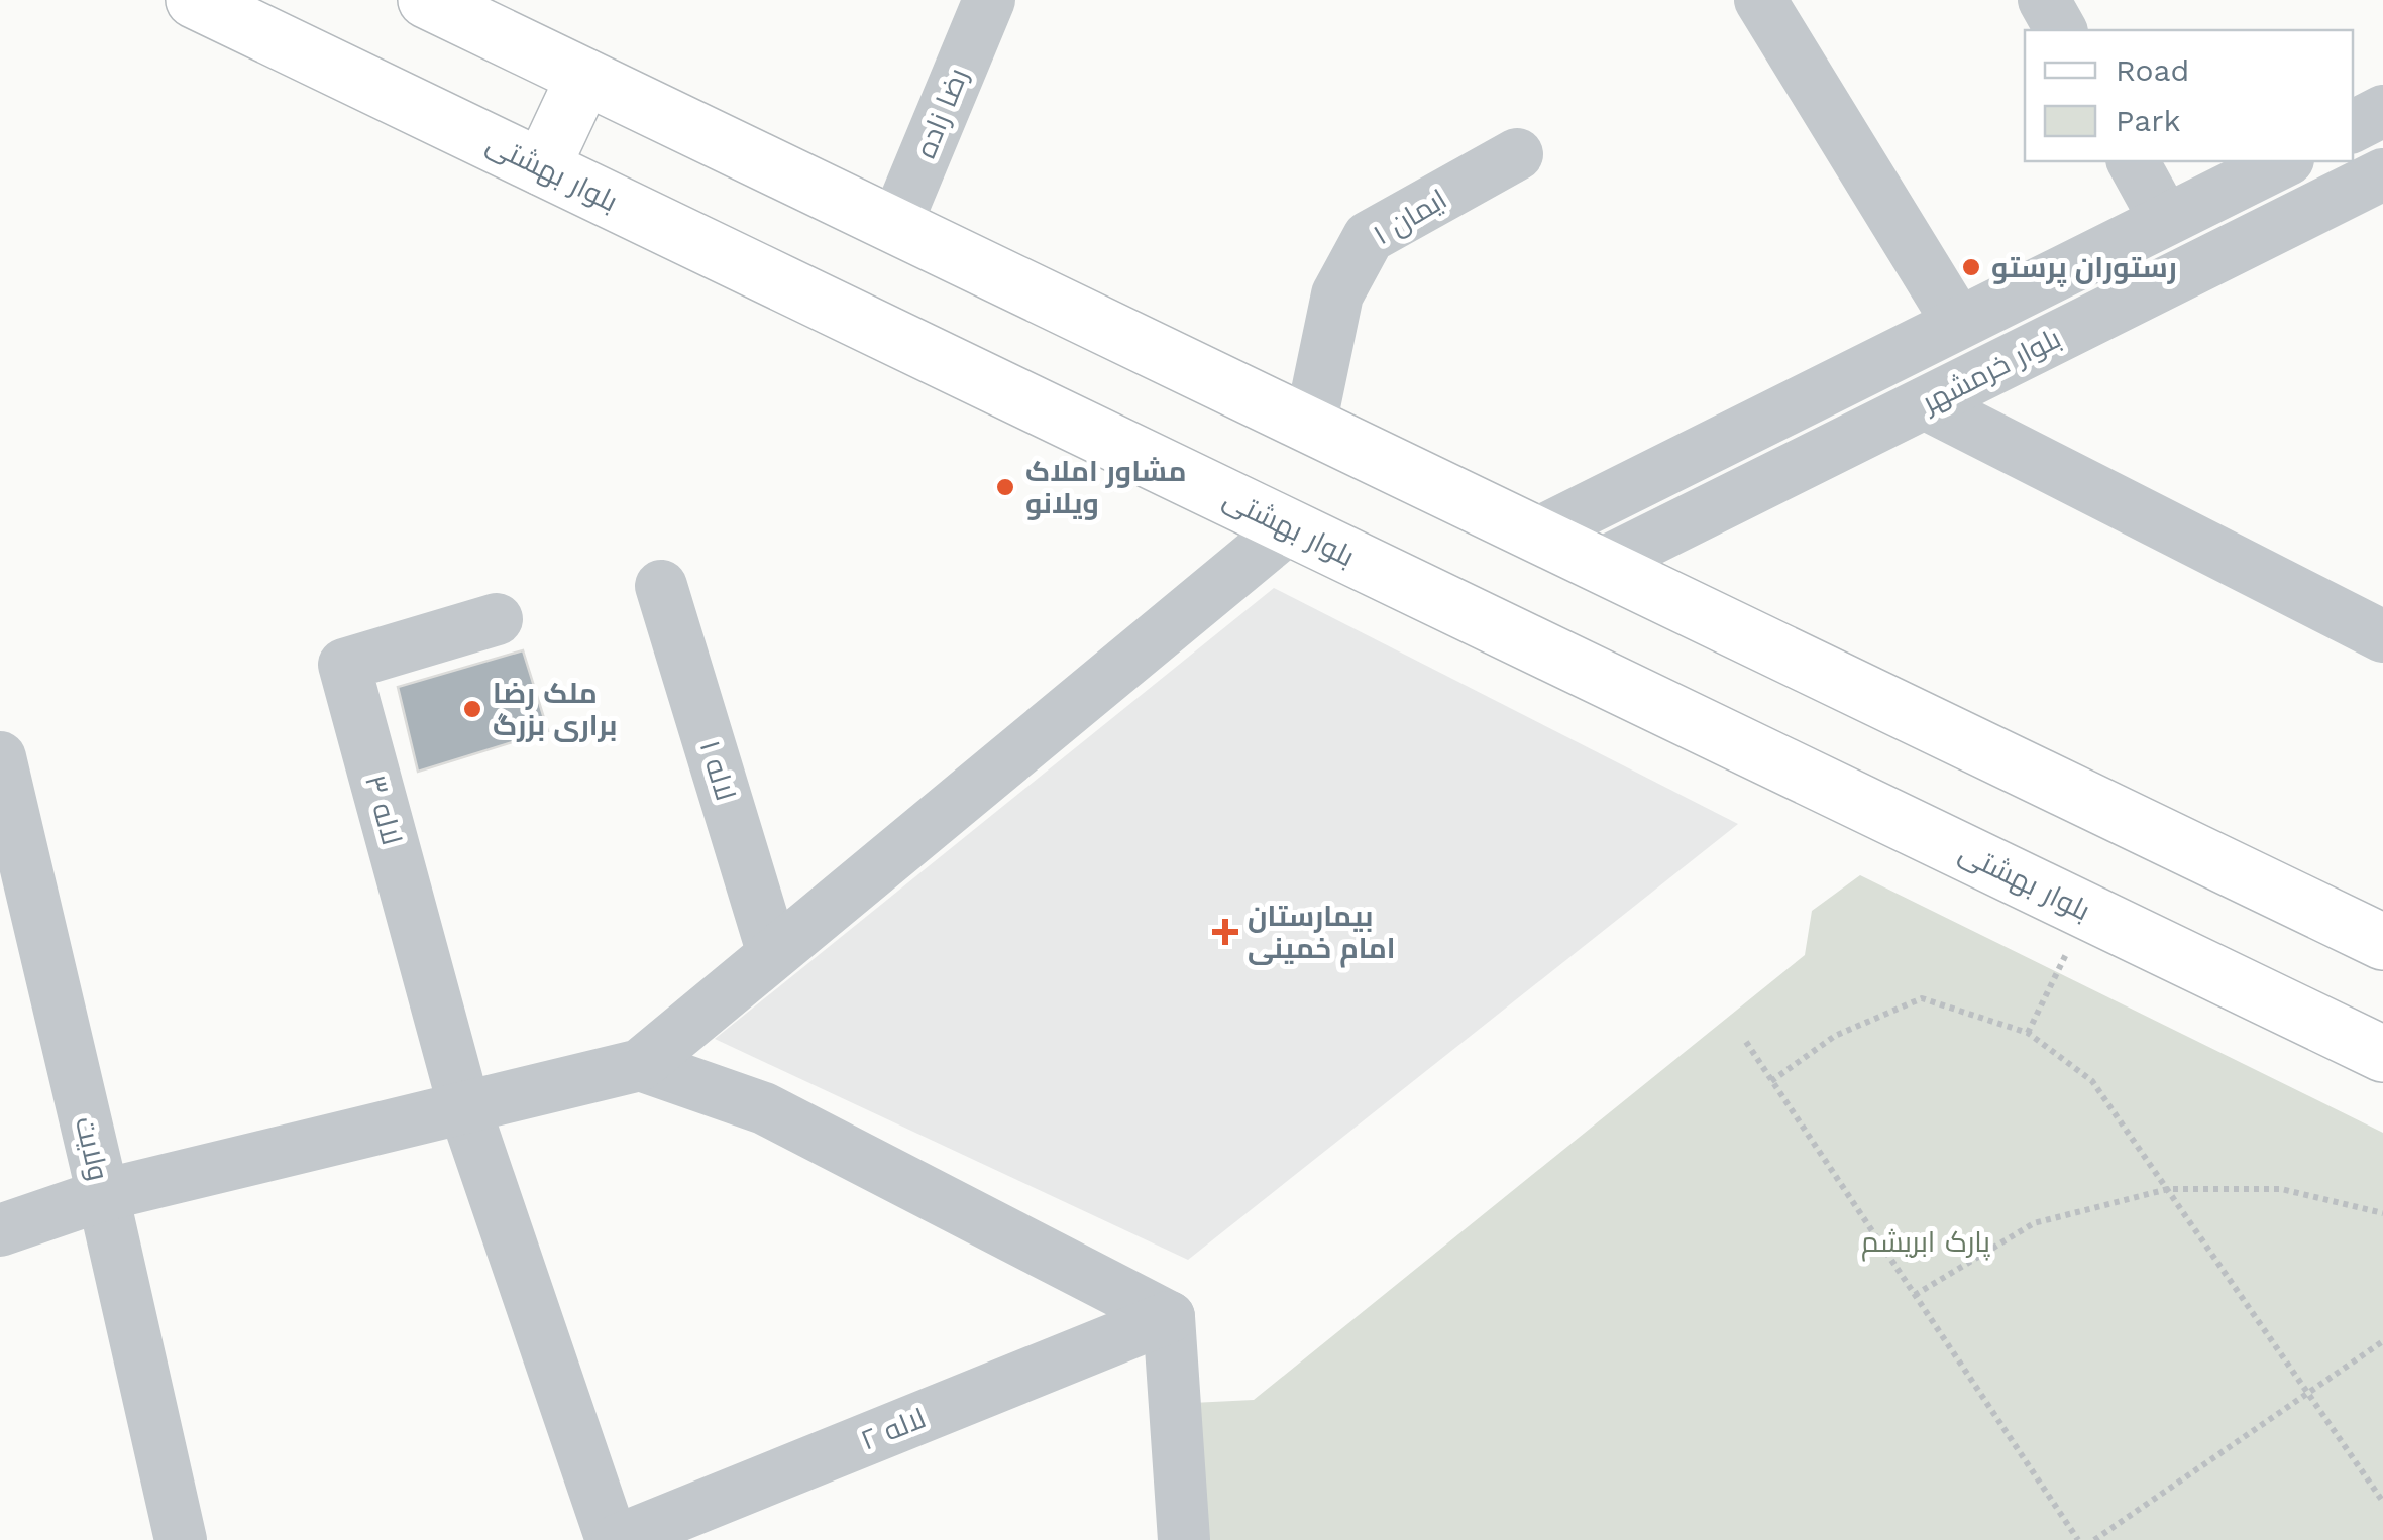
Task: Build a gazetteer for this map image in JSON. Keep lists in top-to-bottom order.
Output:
{
  "streets": {
    "main road": ["بلوار بهشتی"],
    "street": [
      "رضا زاده",
      "ایمان ۱",
      "بلوار خرمشهر",
      "لاله ۱",
      "لاله ۳",
      "ولایت",
      "لاله ۲"
    ]
  },
  "crossings": [
    ["لاله ۳", "لاله ۲"]
  ],
  "parks": ["پارک ابریشم"],
  "places": {
    "other": ["رستوران پرستو", "مشاور املاک ویلانو", "ملک رضا براری بزرگ"],
    "health": ["بیمارستان امام خمینی"]
  },
  "legend": ["Road", "Park"]
}
